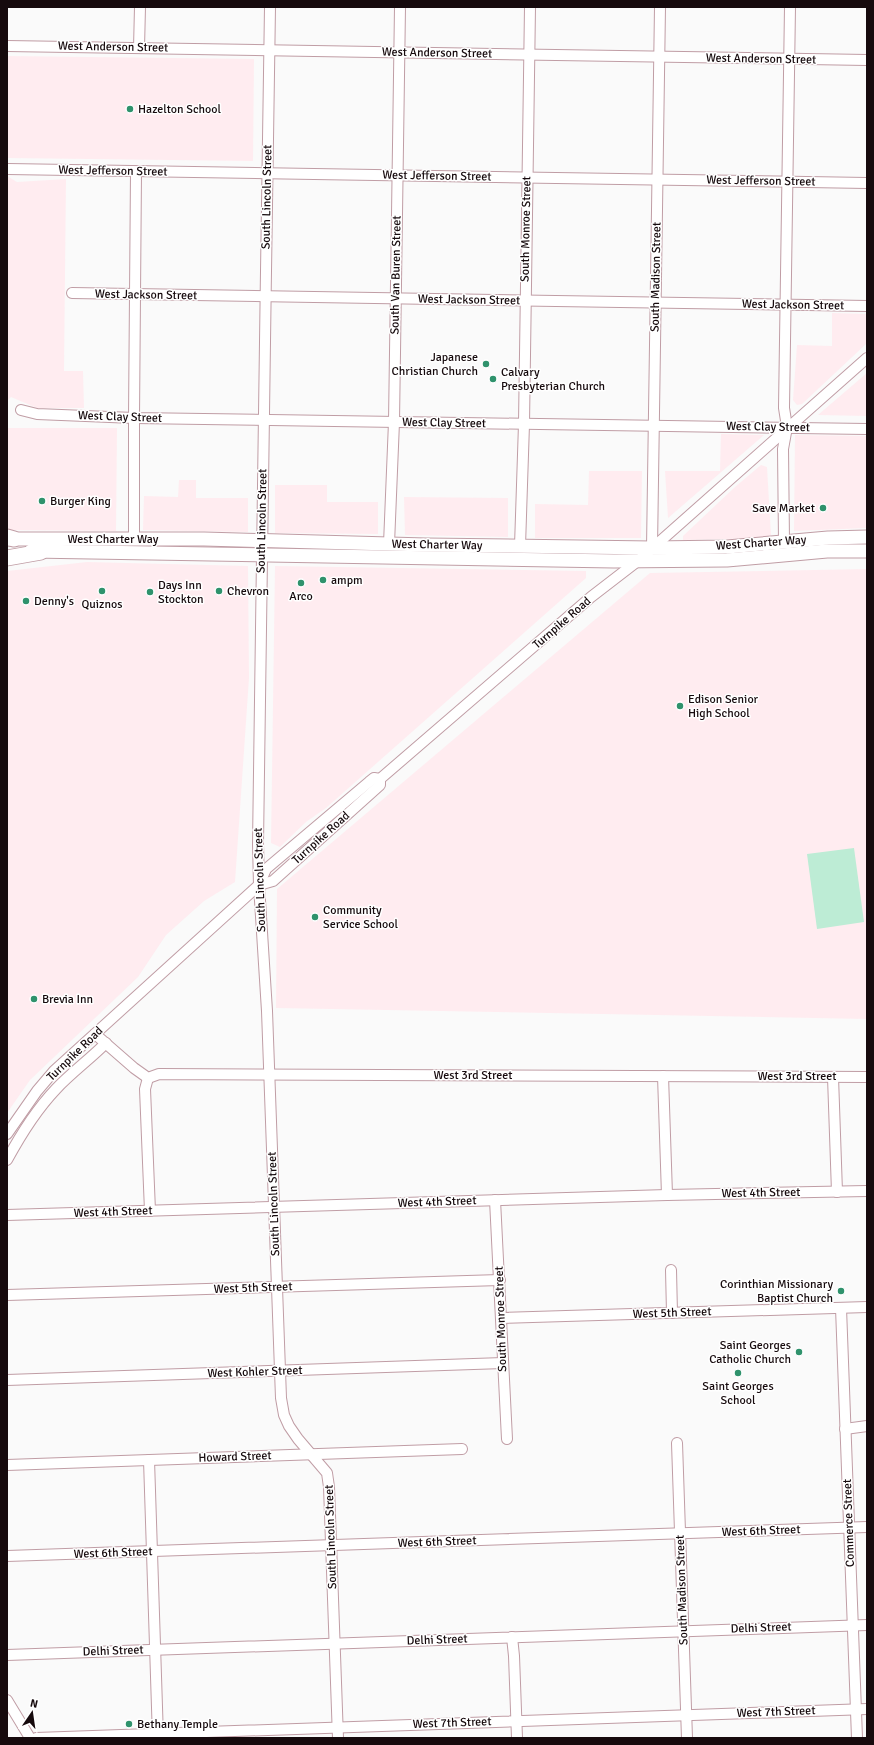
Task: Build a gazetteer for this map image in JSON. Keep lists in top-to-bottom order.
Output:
{
  "streets": {
    "main road": ["West Charter Way"],
    "street": [
      "West Anderson Street",
      "West Jefferson Street",
      "South Lincoln Street",
      "South Monroe Street",
      "South Van Buren Street",
      "South Madison Street",
      "West Jackson Street",
      "West Clay Street",
      "Turnpike Road",
      "West 3rd Street",
      "West 4th Street",
      "West 5th Street",
      "West Kohler Street",
      "Howard Street",
      "Commerce Street",
      "West 6th Street",
      "Delhi Street",
      "West 7th Street"
    ]
  },
  "crossings": [
    ["West Anderson Street", "South Lincoln Street"],
    ["West Anderson Street", "South Monroe Street"],
    ["West Anderson Street", "South Van Buren Street"],
    ["West Anderson Street", "South Madison Street"],
    ["West Jefferson Street", "South Lincoln Street"],
    ["West Jefferson Street", "South Monroe Street"],
    ["West Jefferson Street", "South Van Buren Street"],
    ["West Jefferson Street", "South Madison Street"],
    ["South Lincoln Street", "West Jackson Street"],
    ["South Lincoln Street", "West Clay Street"],
    ["South Lincoln Street", "West Charter Way"],
    ["South Lincoln Street", "Turnpike Road"],
    ["South Lincoln Street", "West 3rd Street"],
    ["South Lincoln Street", "West 4th Street"],
    ["South Lincoln Street", "West 5th Street"],
    ["South Lincoln Street", "West Kohler Street"],
    ["South Lincoln Street", "Howard Street"],
    ["South Lincoln Street", "West 6th Street"],
    ["South Lincoln Street", "Delhi Street"],
    ["South Lincoln Street", "West 7th Street"],
    ["South Monroe Street", "West Jackson Street"],
    ["South Monroe Street", "West Clay Street"],
    ["South Monroe Street", "West Charter Way"],
    ["South Monroe Street", "West 4th Street"],
    ["South Monroe Street", "West 5th Street"],
    ["South Monroe Street", "West Kohler Street"],
    ["South Van Buren Street", "West Jackson Street"],
    ["South Van Buren Street", "West Clay Street"],
    ["South Van Buren Street", "West Charter Way"],
    ["South Madison Street", "West Jackson Street"],
    ["South Madison Street", "West Clay Street"],
    ["South Madison Street", "West Charter Way"],
    ["South Madison Street", "Turnpike Road"],
    ["South Madison Street", "West 6th Street"],
    ["South Madison Street", "Delhi Street"],
    ["South Madison Street", "West 7th Street"],
    ["West Clay Street", "Turnpike Road"],
    ["West Charter Way", "Turnpike Road"],
    ["West 5th Street", "Commerce Street"],
    ["Commerce Street", "West 6th Street"],
    ["Commerce Street", "Delhi Street"],
    ["Commerce Street", "West 7th Street"]
  ],
  "places": [
    "Hazelton School",
    "Japanese Christian Church",
    "Calvary Presbyterian Church",
    "Burger King",
    "Save Market",
    "ampm",
    "Arco",
    "Quiznos",
    "Chevron",
    "Days Inn Stockton",
    "Denny's",
    "Edison Senior High School",
    "Community Service School",
    "Brevia Inn",
    "Corinthian Missionary Baptist Church",
    "Saint Georges Catholic Church",
    "Saint Georges School",
    "Bethany Temple"
  ],
  "north": "top"
}
